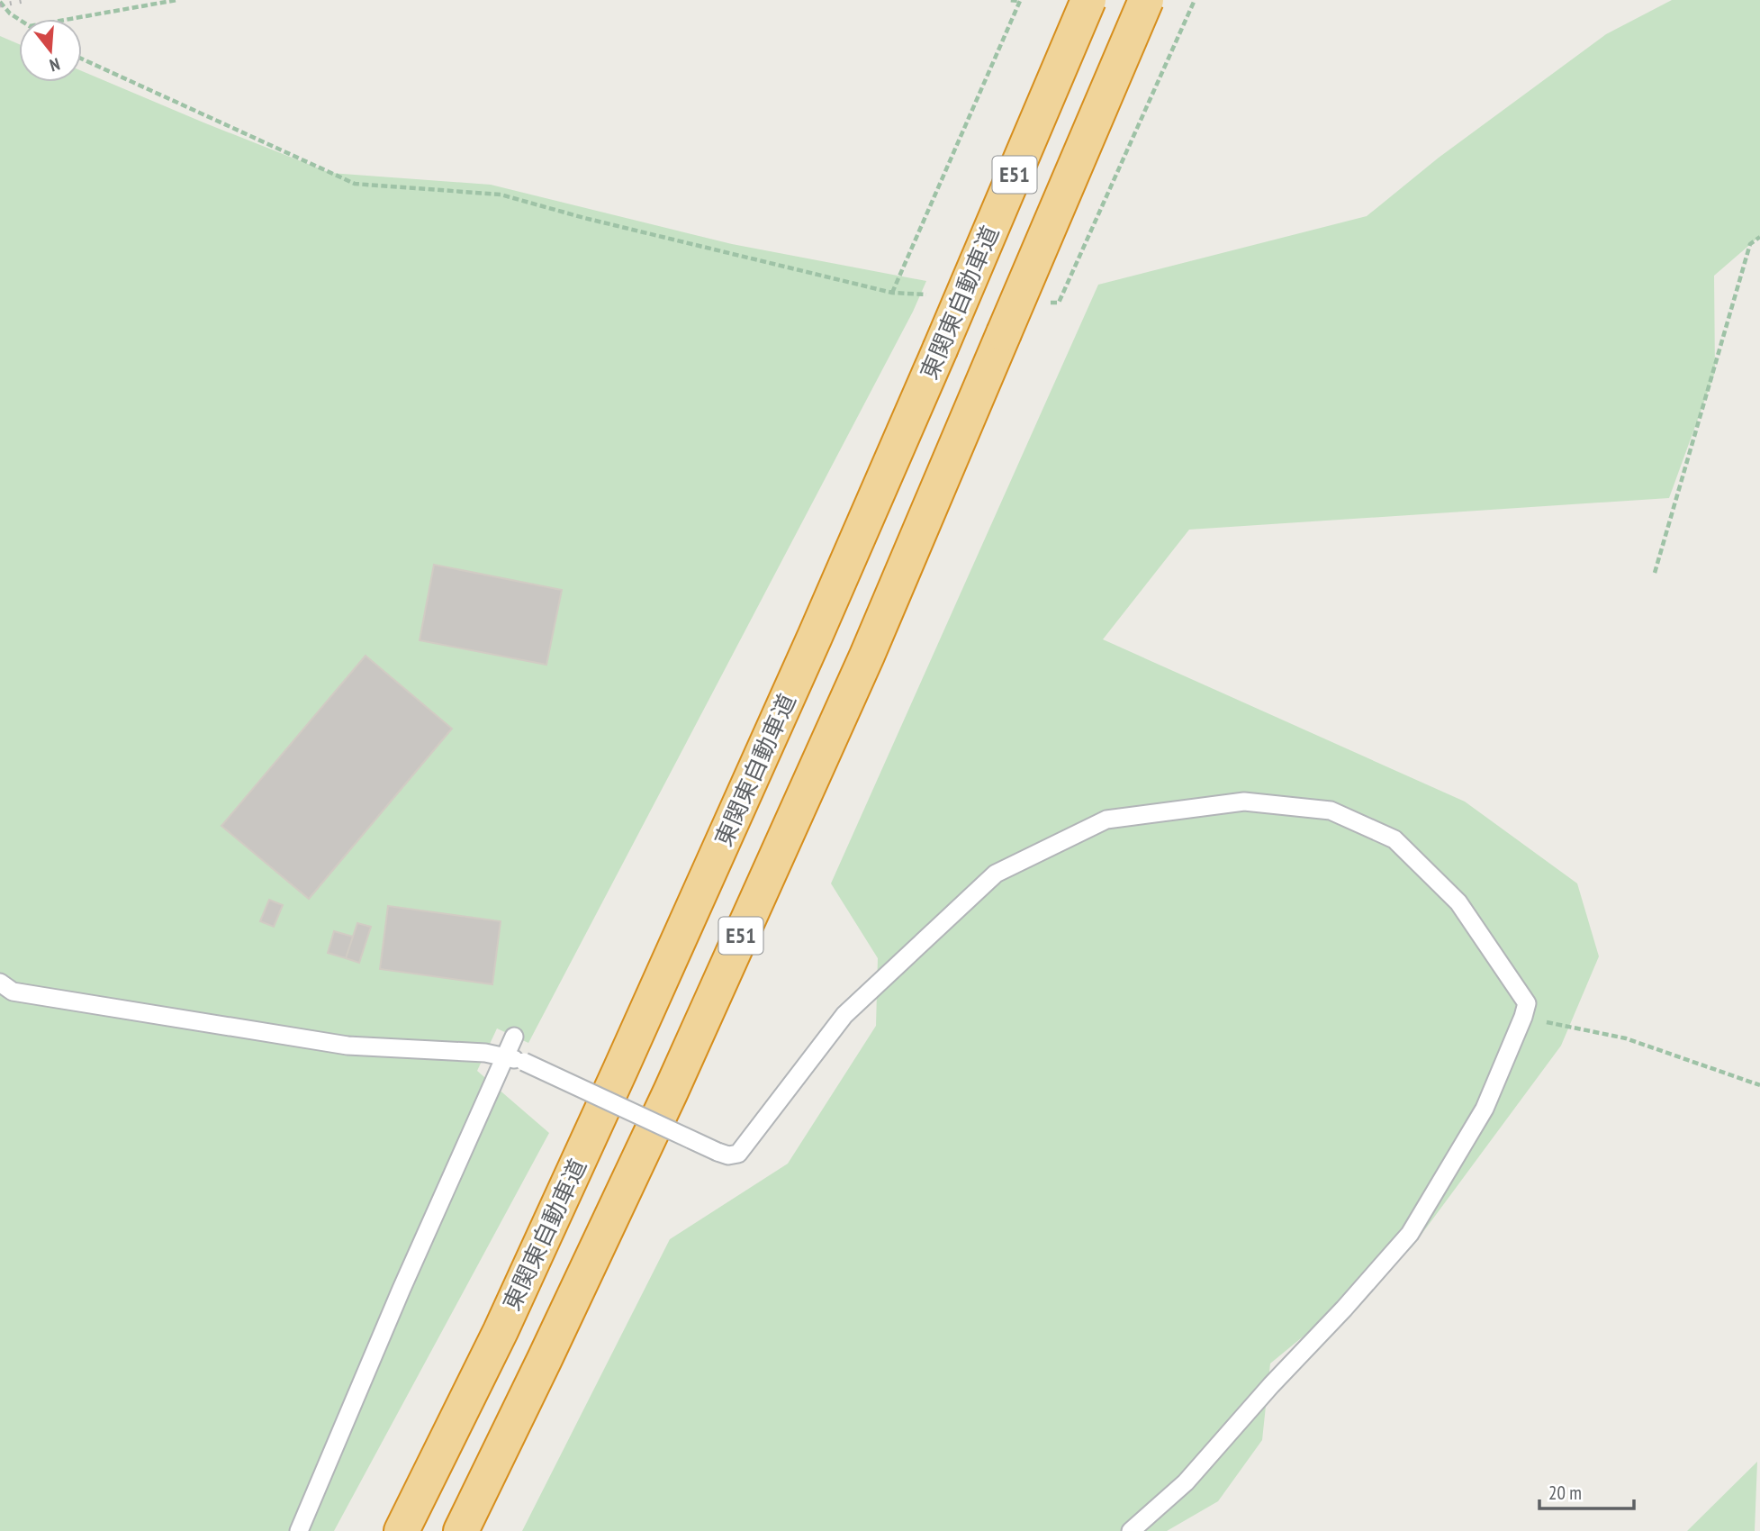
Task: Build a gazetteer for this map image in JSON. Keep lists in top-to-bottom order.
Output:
{
  "streets": {
    "highway": ["E51", "東関東自動車道"]
  },
  "scale_bar": "20 m",
  "north": "bottom"
}
